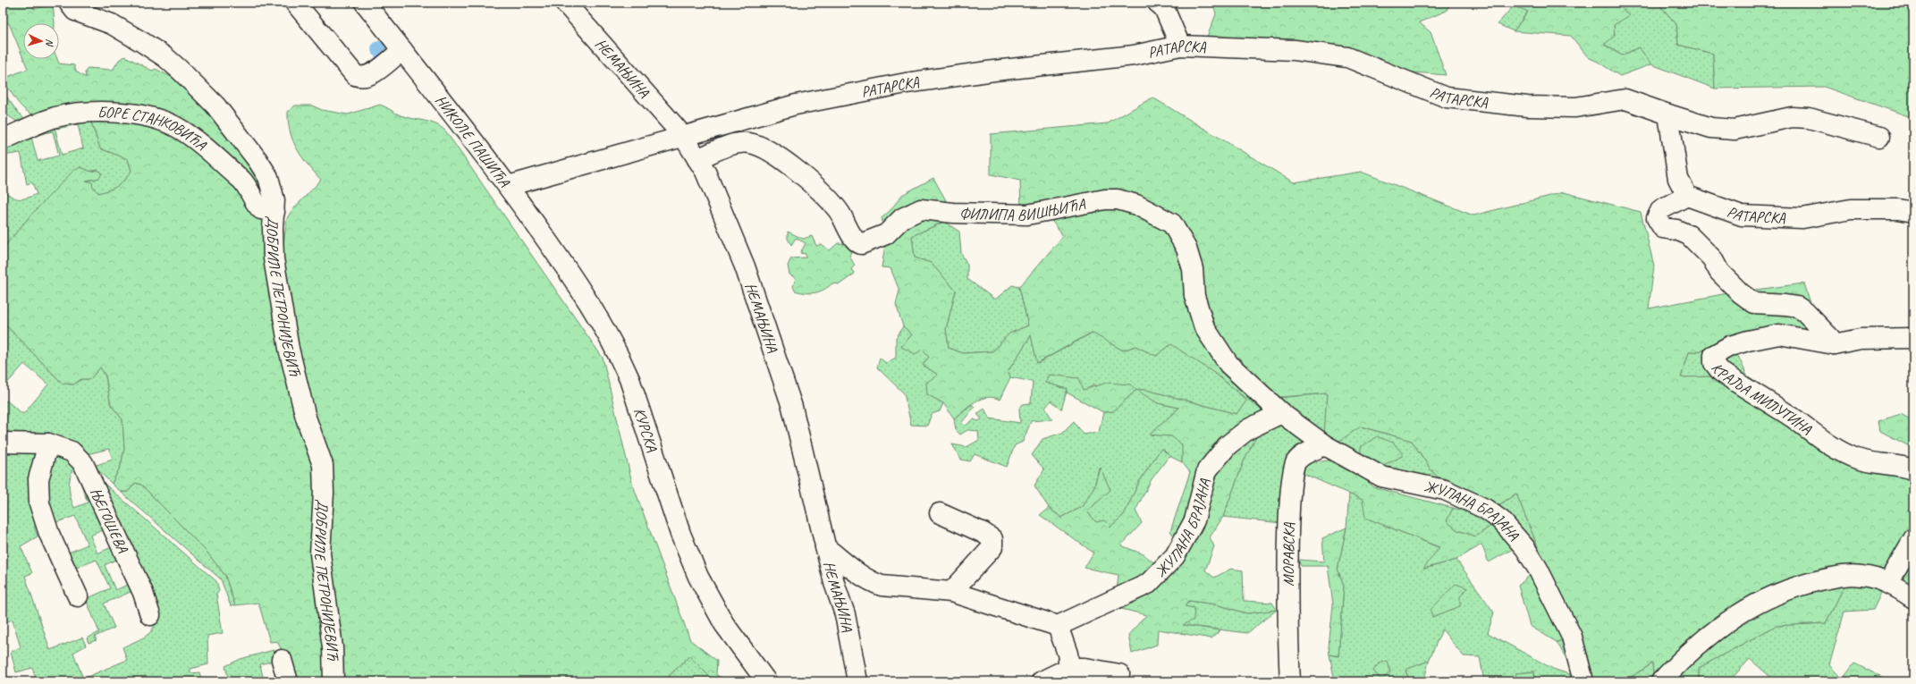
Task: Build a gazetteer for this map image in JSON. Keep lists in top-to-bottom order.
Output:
{
  "streets": {
    "street": [
      "РАТАРСКА",
      "НЕМАЊИНА",
      "БОРЕ СТАНКОВИЋА",
      "НИКОЛЕ ПАШИЋА",
      "ФИЛИПА ВИШЊИЋА",
      "ДОБРИЛЕ ПЕТРОНИЈЕВИЋ",
      "КРАЉА МИЛУТИНА",
      "КУРСКА",
      "ЖУПАНА БРАЈАНА",
      "ЊЕГОШЕВА",
      "МОРАВСКА"
    ]
  },
  "crossings": [
    ["РАТАРСКА", "НЕМАЊИНА"],
    ["РАТАРСКА", "НИКОЛЕ ПАШИЋА"],
    ["НЕМАЊИНА", "НИКОЛЕ ПАШИЋА"],
    ["НЕМАЊИНА", "ФИЛИПА ВИШЊИЋА"],
    ["БОРЕ СТАНКОВИЋА", "ДОБРИЛЕ ПЕТРОНИЈЕВИЋ"],
    ["НИКОЛЕ ПАШИЋА", "КУРСКА"],
    ["ФИЛИПА ВИШЊИЋА", "ЖУПАНА БРАЈАНА"],
    ["ЖУПАНА БРАЈАНА", "МОРАВСКА"]
  ],
  "north": "right"
}
